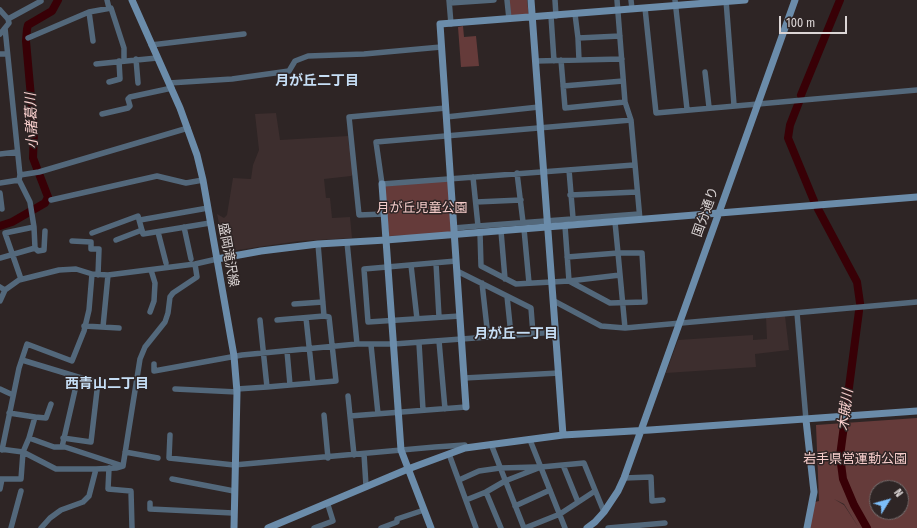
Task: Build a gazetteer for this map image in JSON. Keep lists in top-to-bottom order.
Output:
{
  "streets": {
    "street": ["国分通り", "盛岡滝沢線"]
  },
  "districts": ["月が丘二丁目", "月が丘一丁目", "西青山二丁目"],
  "water": ["小諸葛川", "木賊川"],
  "parks": ["月が丘児童公園", "岩手県営運動公園"],
  "scale_bar": "100 m",
  "north": "top right"
}
